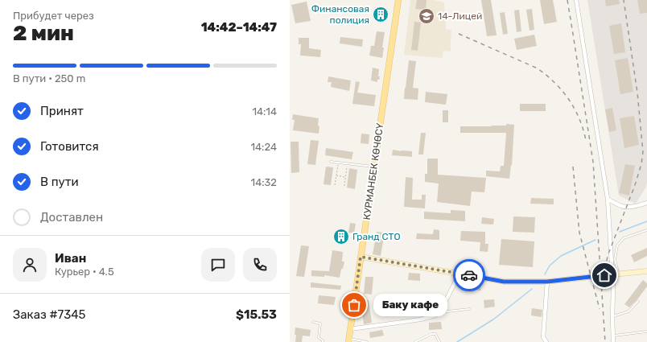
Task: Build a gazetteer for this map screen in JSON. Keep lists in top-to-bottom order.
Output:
{
  "streets": {
    "main road": ["КУРМАНБЕК КӨЧӨСҮ"]
  },
  "places": {
    "building": ["Финансовая полиция", "Гранд СТО"],
    "school or university": ["14-Лицей"],
    "other": ["Баку кафе"]
  },
  "page": {
    "heading": ["2 мин", "Прибудет через", "14:42–14:47"],
    "panel": [
      "Иван",
      "Курьер · 4.5",
      "Заказ #7345",
      "$15.53"
    ],
    "bar": "В пути · 250 m",
    "list": [
      ["Принят", "14:14"],
      ["Готовится", "14:24"],
      ["В пути", "14:32"],
      "Доставлен"
    ],
    "bubble": "Баку кафе"
  }
}
